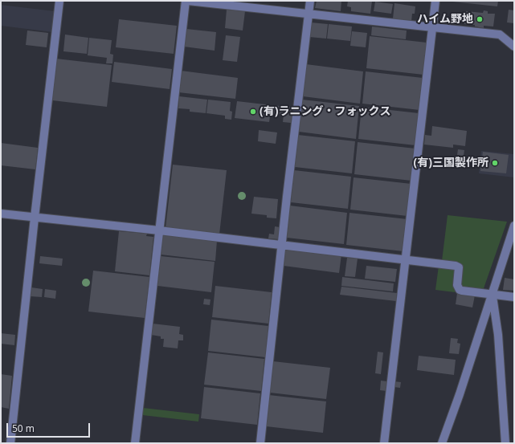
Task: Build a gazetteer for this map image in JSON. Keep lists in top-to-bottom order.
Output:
{
  "places": ["ハイム野地", "(有)ラニング・フォックス", "(有)三国製作所"],
  "scale_bar": "50 m"
}
